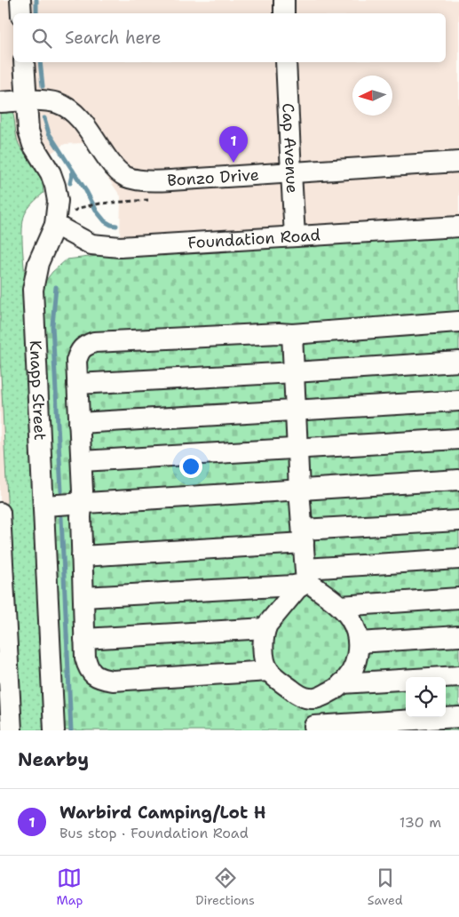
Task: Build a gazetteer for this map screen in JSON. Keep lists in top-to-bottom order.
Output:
{
  "streets": {
    "street": [
      "Cap Avenue",
      "Bonzo Drive",
      "Foundation Road",
      "Knapp Street"
    ]
  },
  "crossings": [
    ["Cap Avenue", "Bonzo Drive"],
    ["Cap Avenue", "Foundation Road"],
    ["Bonzo Drive", "Knapp Street"],
    ["Foundation Road", "Knapp Street"]
  ],
  "north": "left",
  "page": {
    "search": "Search here",
    "pins": "1",
    "heading": "Nearby",
    "list": [
      {
        "mark": "1",
        "name": "Warbird Camping/Lot H",
        "note": "Bus stop · Foundation Road",
        "value": "130 m"
      }
    ],
    "nav": ["Map", "Directions", "Saved"]
  }
}
